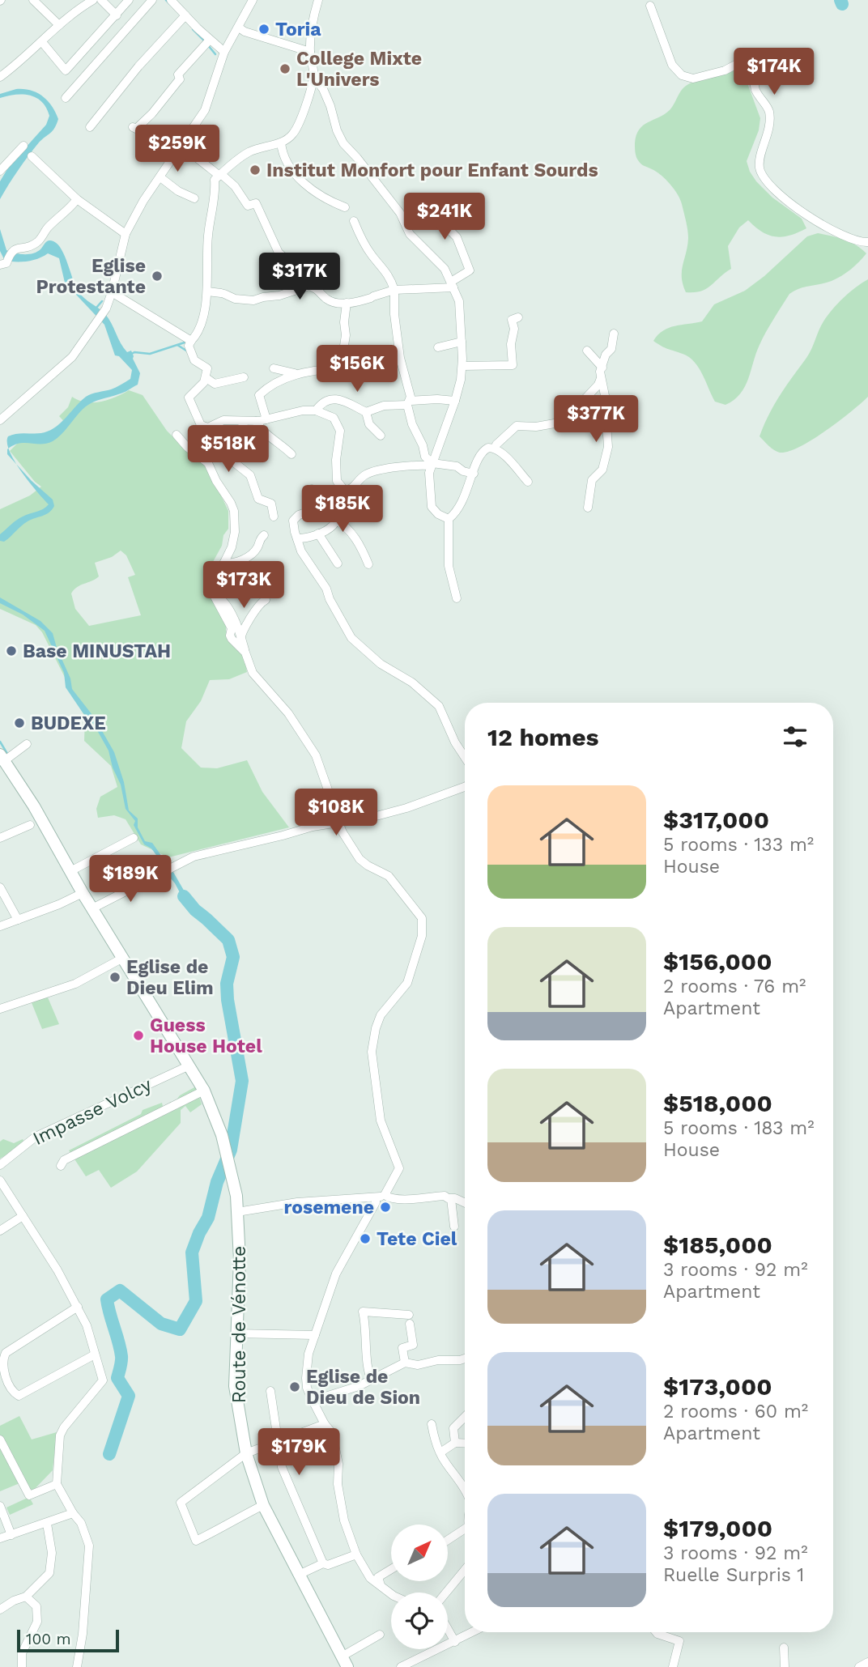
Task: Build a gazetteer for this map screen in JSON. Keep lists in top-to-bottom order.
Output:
{
  "streets": {
    "street": ["Impasse Volcy", "Route de Vénotte"]
  },
  "crossings": [
    ["Impasse Volcy", "Route de Vénotte"]
  ],
  "places": [
    "Toria",
    "College Mixte L'Univers",
    "Institut Monfort pour Enfant Sourds",
    "Eglise Protestante",
    "Base MINUSTAH",
    "BUDEXE",
    "Eglise de Dieu Elim",
    "Guess House Hotel",
    "rosemene",
    "Tete Ciel",
    "Eglise de Dieu de Sion"
  ],
  "scale_bar": "100 m",
  "north": "top right",
  "page": {
    "price": [
      "$174K",
      "$259K",
      "$241K",
      "$317K",
      "$156K",
      "$377K",
      "$518K",
      "$185K",
      "$173K",
      "$108K",
      "$189K",
      "$179K"
    ],
    "heading": "12 homes",
    "list": [
      {
        "name": "$317,000",
        "note": "5 rooms · 133 m² · House"
      },
      {
        "name": "$156,000",
        "note": "2 rooms · 76 m² · Apartment"
      },
      {
        "name": "$518,000",
        "note": "5 rooms · 183 m² · House"
      },
      {
        "name": "$185,000",
        "note": "3 rooms · 92 m² · Apartment"
      },
      {
        "name": "$173,000",
        "note": "2 rooms · 60 m² · Apartment"
      },
      {
        "name": "$179,000",
        "note": "3 rooms · 92 m² · Ruelle Surpris 1"
      }
    ],
    "scale": "100 m"
  }
}
